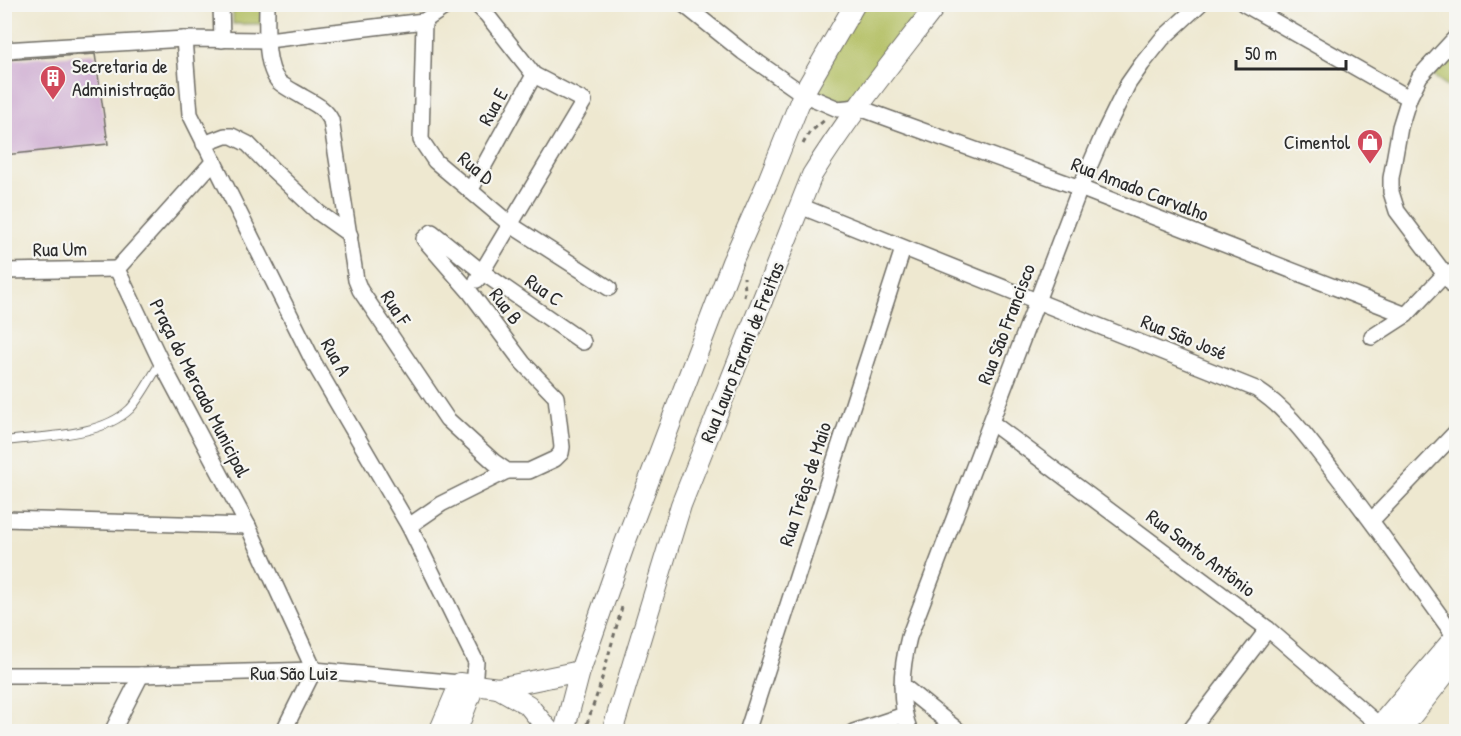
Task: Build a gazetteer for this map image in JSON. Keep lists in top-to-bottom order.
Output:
{
  "streets": {
    "street": [
      "Rua E",
      "Rua D",
      "Rua Amado Carvalho",
      "Rua Um",
      "Rua C",
      "Rua B",
      "Rua F",
      "Rua São Francisco",
      "Rua São José",
      "Rua Lauro Farani de Freitas",
      "Rua A",
      "Praça do Mercado Municipal",
      "Rua Trêqs de Maio",
      "Rua Santo Antônio",
      "Rua São Luiz"
    ]
  },
  "crossings": [
    ["Rua E", "Rua D"],
    ["Rua Amado Carvalho", "Rua São Francisco"],
    ["Rua Amado Carvalho", "Rua Lauro Farani de Freitas"],
    ["Rua Um", "Praça do Mercado Municipal"],
    ["Rua C", "Rua B"],
    ["Rua B", "Rua F"],
    ["Rua São Francisco", "Rua São José"],
    ["Rua São Francisco", "Rua Santo Antônio"],
    ["Rua São José", "Rua Lauro Farani de Freitas"],
    ["Rua São José", "Rua Trêqs de Maio"],
    ["Rua Lauro Farani de Freitas", "Rua São Luiz"],
    ["Rua A", "Rua São Luiz"],
    ["Praça do Mercado Municipal", "Rua São Luiz"]
  ],
  "places": {
    "building": ["Secretaria de Administração"],
    "shop": ["Cimentol"]
  },
  "scale_bar": "50 m"
}
